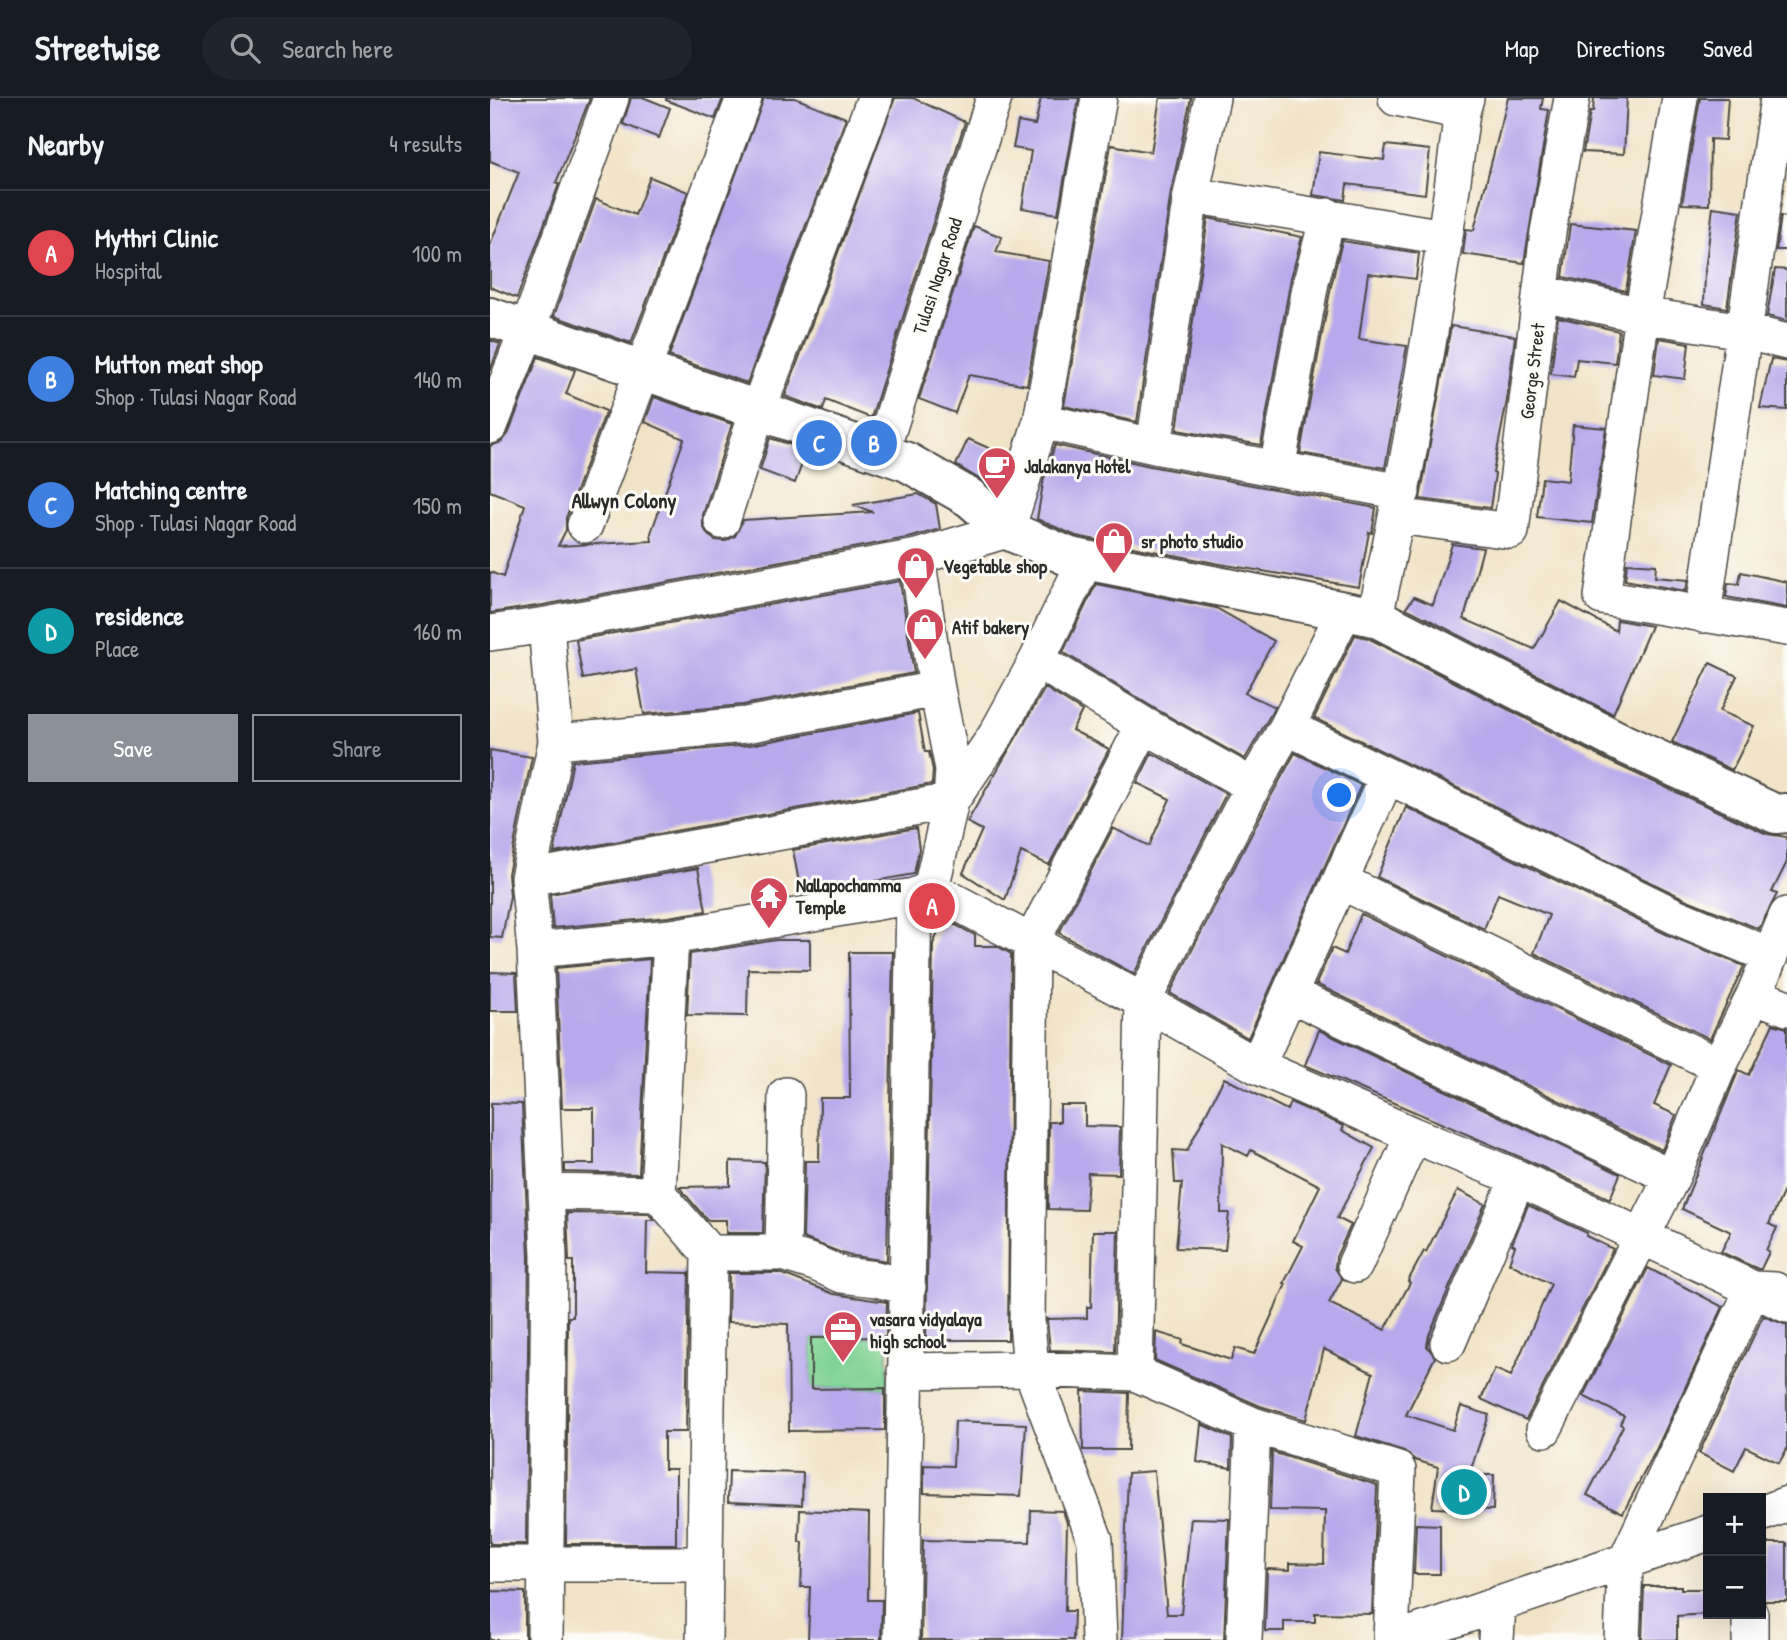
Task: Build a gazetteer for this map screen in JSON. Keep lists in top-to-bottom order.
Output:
{
  "streets": {
    "street": ["Tulasi Nagar Road", "George Street"]
  },
  "districts": ["Allwyn Colony"],
  "places": {
    "cafe": ["Jalakanya Hotel"],
    "shop": ["sr photo studio", "Vegetable shop", "Atif bakery"],
    "temple": ["Nallapochamma Temple"],
    "office": ["vasara vidyalaya high school"]
  },
  "page": {
    "header": "Streetwise",
    "search": "Search here",
    "nav": ["Map", "Directions", "Saved"],
    "heading": ["Nearby", "4 results"],
    "list": [
      {
        "mark": "A",
        "name": "Mythri Clinic",
        "note": "Hospital",
        "value": "100 m"
      },
      {
        "mark": "B",
        "name": "Mutton meat shop",
        "note": "Shop · Tulasi Nagar Road",
        "value": "140 m"
      },
      {
        "mark": "C",
        "name": "Matching centre",
        "note": "Shop · Tulasi Nagar Road",
        "value": "150 m"
      },
      {
        "mark": "D",
        "name": "residence",
        "note": "Place",
        "value": "160 m"
      }
    ],
    "pins": [
      "B",
      "C",
      "A",
      "D"
    ],
    "buttons": ["Save", "Share"],
    "map_buttons": ["+", "−"]
  }
}
